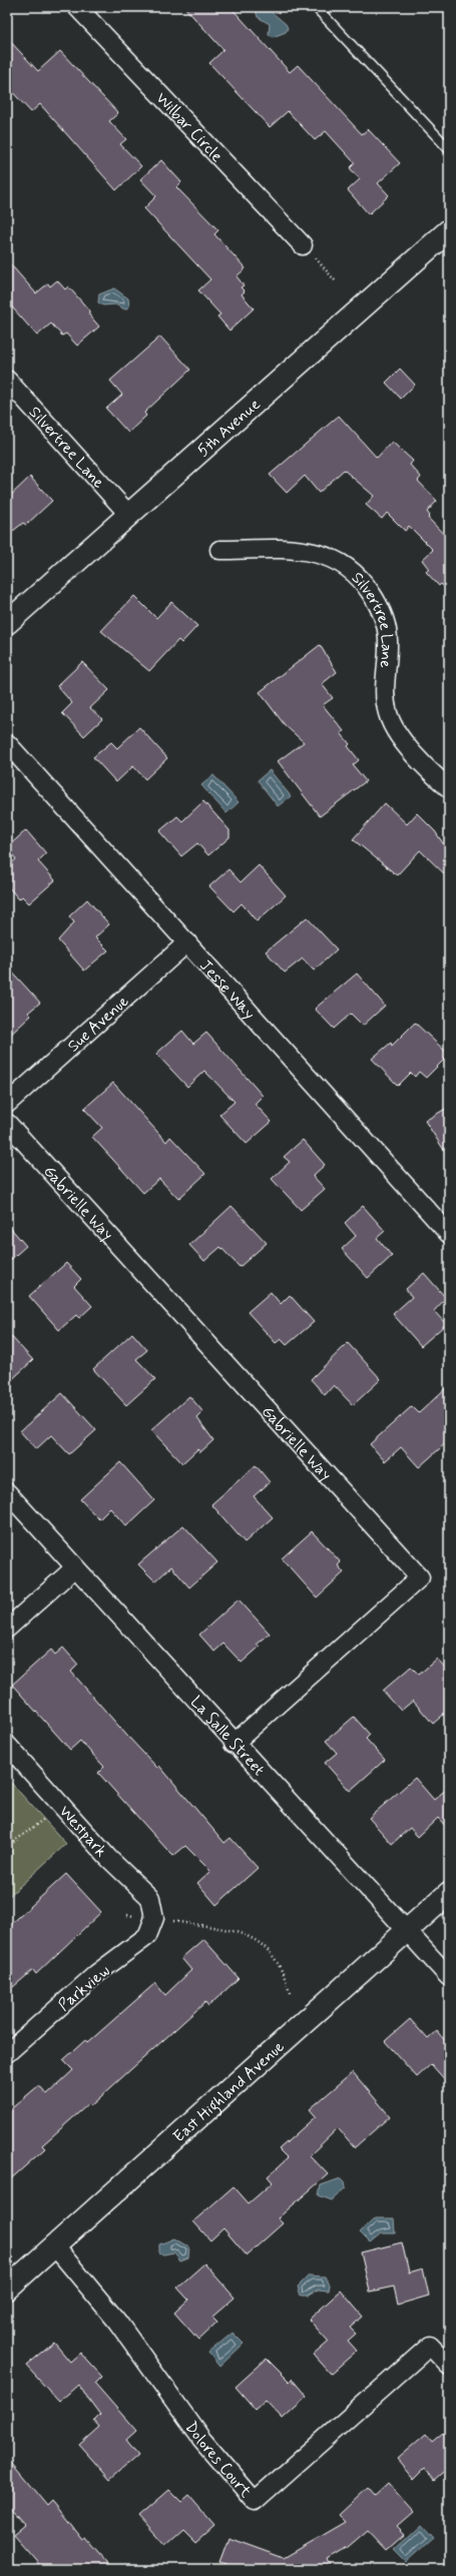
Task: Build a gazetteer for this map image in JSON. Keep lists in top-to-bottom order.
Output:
{
  "streets": {
    "street": [
      "Wilbar Circle",
      "5th Avenue",
      "Silvertree Lane",
      "Jesse Way",
      "Sue Avenue",
      "Gabrielle Way",
      "La Salle Street",
      "Westpark",
      "Parkview",
      "East Highland Avenue",
      "Dolores Court"
    ]
  },
  "crossings": [
    ["5th Avenue", "Silvertree Lane"],
    ["Jesse Way", "Sue Avenue"],
    ["Gabrielle Way", "La Salle Street"],
    ["La Salle Street", "East Highland Avenue"],
    ["Westpark", "Parkview"],
    ["East Highland Avenue", "Dolores Court"]
  ]
}
